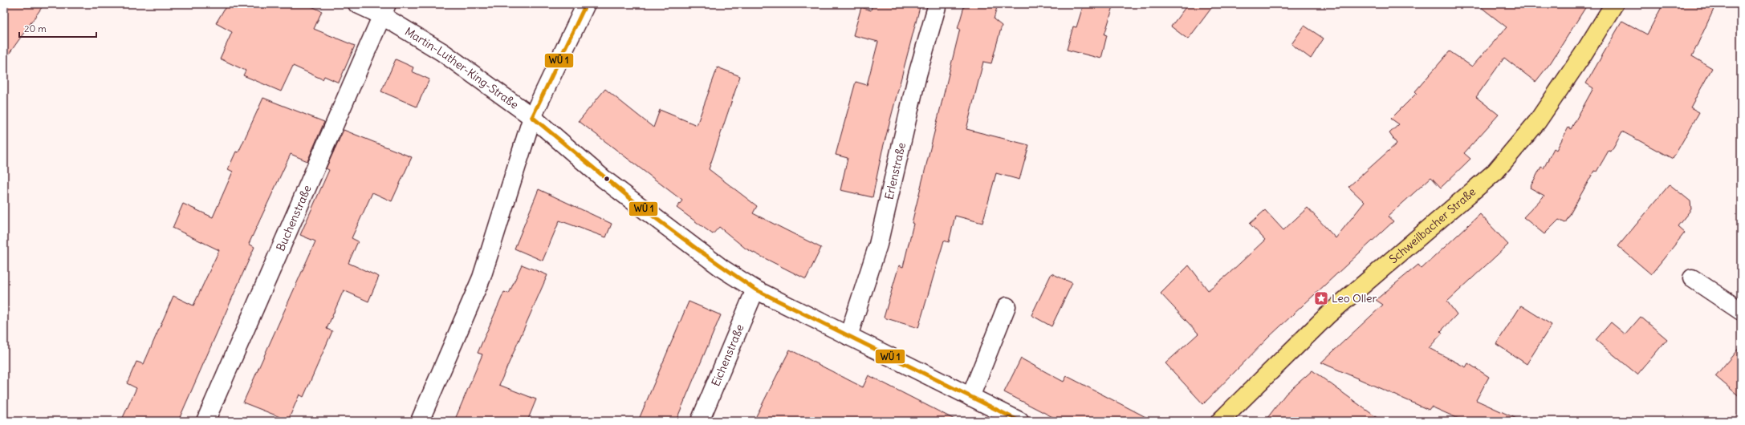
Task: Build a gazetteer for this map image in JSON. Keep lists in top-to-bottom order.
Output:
{
  "streets": {
    "main road": ["Schweilbacher Straße"],
    "street": [
      "Martin-Luther-King-Straße",
      "Erlenstraße",
      "Buchenstraße",
      "Eichenstraße"
    ]
  },
  "crossings": [
    ["Martin-Luther-King-Straße", "Erlenstraße"],
    ["Martin-Luther-King-Straße", "Buchenstraße"],
    ["Martin-Luther-King-Straße", "Eichenstraße"]
  ],
  "places": {
    "place": ["Leo Oller"]
  },
  "scale_bar": "20 m"
}
